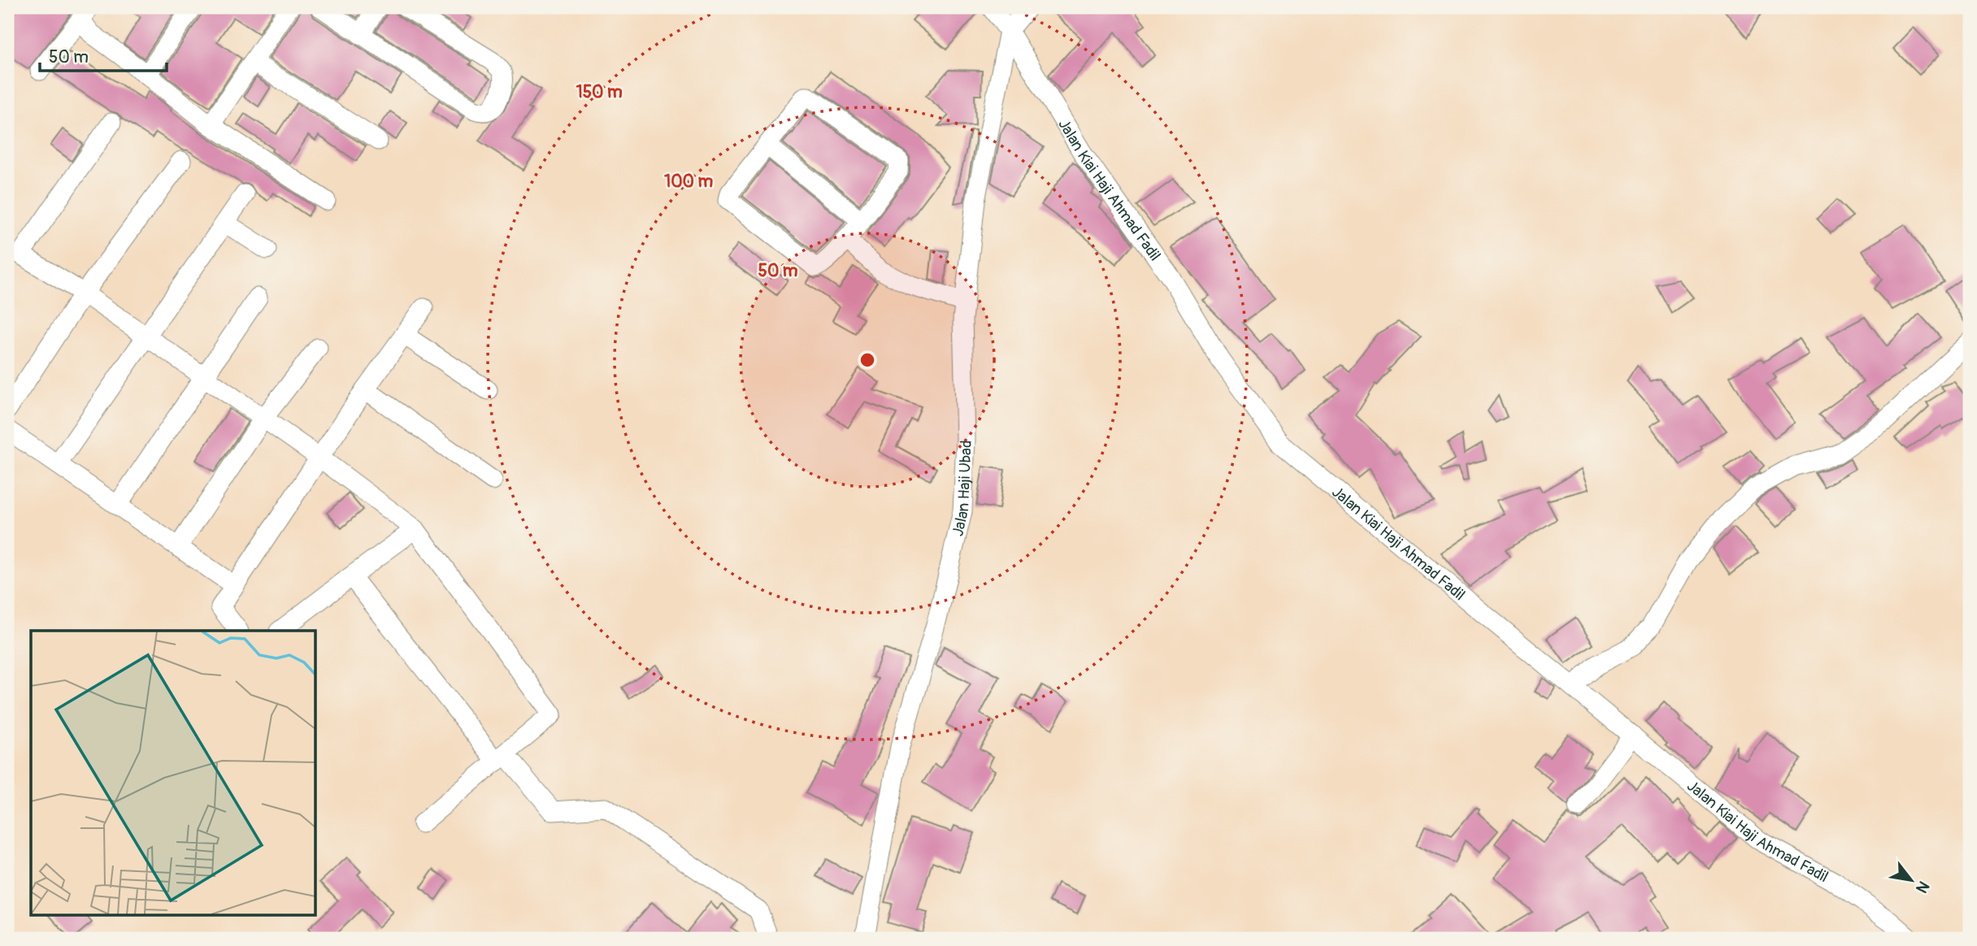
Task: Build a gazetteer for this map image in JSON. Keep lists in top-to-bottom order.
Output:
{
  "streets": {
    "street": ["Jalan Kiai Haji Ahmad Fadil", "Jalan Haji Ubad"]
  },
  "crossings": [
    ["Jalan Kiai Haji Ahmad Fadil", "Jalan Haji Ubad"]
  ],
  "scale_bar": "50 m",
  "north": "bottom right",
  "rings": ["150 m", "100 m", "50 m"]
}
